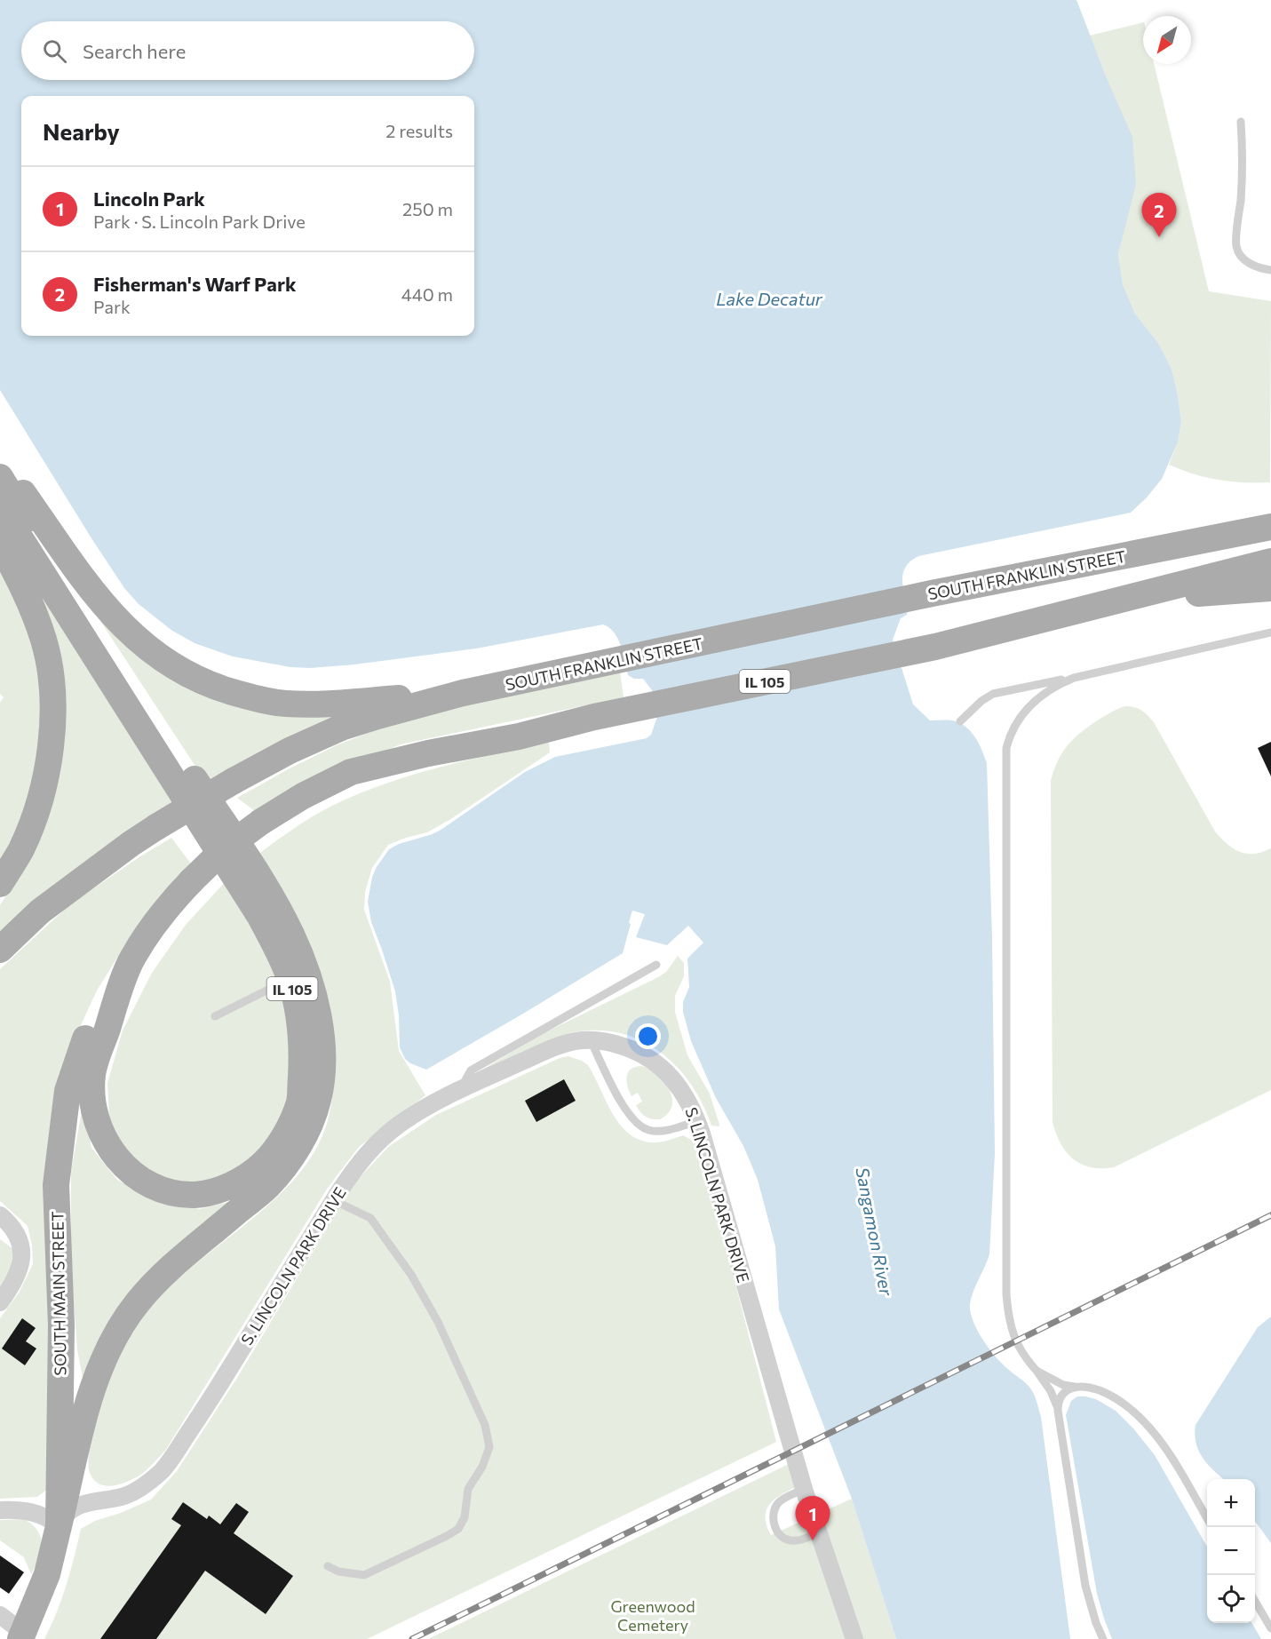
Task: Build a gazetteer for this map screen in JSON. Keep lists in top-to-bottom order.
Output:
{
  "streets": {
    "main road": ["SOUTH FRANKLIN STREET", "IL 105", "SOUTH MAIN STREET"],
    "street": ["S. LINCOLN PARK DRIVE"]
  },
  "crossings": [
    ["IL 105", "SOUTH MAIN STREET"],
    ["S. LINCOLN PARK DRIVE", "SOUTH MAIN STREET"]
  ],
  "water": ["Lake Decatur", "Sangamon River"],
  "parks": ["Greenwood Cemetery"],
  "north": "bottom left",
  "page": {
    "search": "Search here",
    "heading": ["Nearby", "2 results"],
    "list": [
      {
        "mark": "1",
        "name": "Lincoln Park",
        "note": "Park · S. Lincoln Park Drive",
        "value": "250 m"
      },
      {
        "mark": "2",
        "name": "Fisherman's Warf Park",
        "note": "Park",
        "value": "440 m"
      }
    ],
    "pins": ["2", "1"],
    "map_buttons": ["+", "−"]
  }
}
